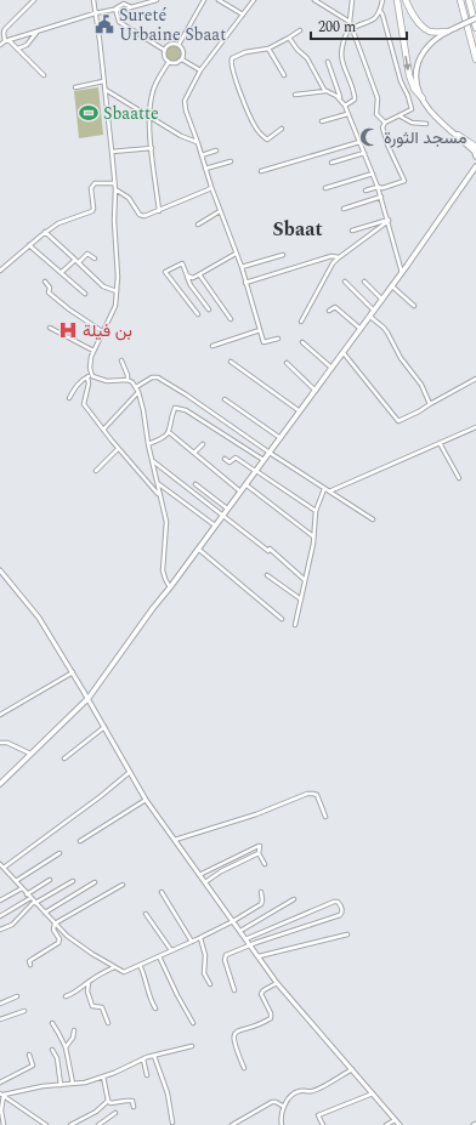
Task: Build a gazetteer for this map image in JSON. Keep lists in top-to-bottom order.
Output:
{
  "districts": ["Sbaat"],
  "places": {
    "public building": ["Sureté Urbaine Sbaat"],
    "sports": ["Sbaatte"],
    "mosque": ["مسجد الثورة"],
    "hospital": ["بن فيلة"]
  },
  "scale_bar": "200 m"
}
